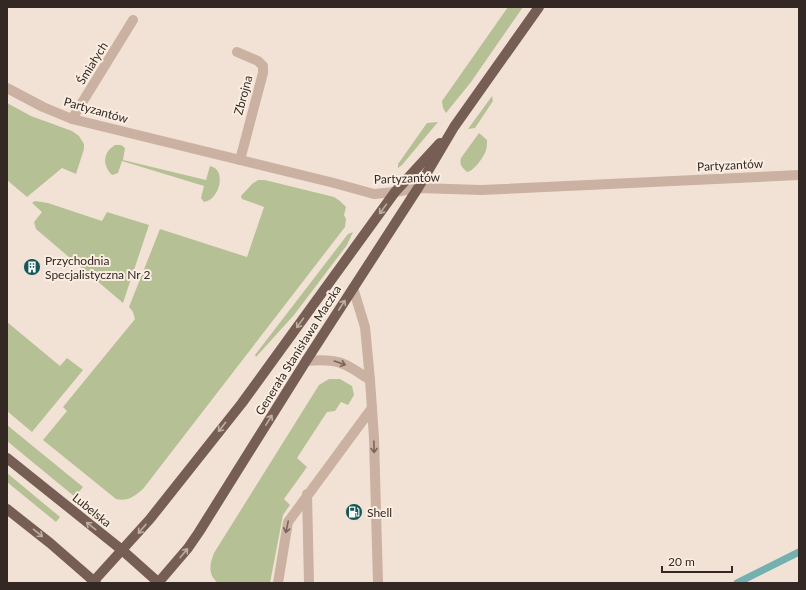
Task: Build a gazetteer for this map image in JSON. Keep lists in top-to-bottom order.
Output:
{
  "streets": {
    "main road": ["Generała Stanisława Maczka", "Lubelska"],
    "street": ["Śmiałych", "Zbrojna", "Partyzantów"]
  },
  "crossings": [
    ["Śmiałych", "Partyzantów"],
    ["Zbrojna", "Partyzantów"],
    ["Partyzantów", "Generała Stanisława Maczka"],
    ["Generała Stanisława Maczka", "Lubelska"]
  ],
  "places": {
    "building": ["Przychodnia Specjalistyczna Nr 2"],
    "fuel station": ["Shell"]
  },
  "scale_bar": "20 m"
}
